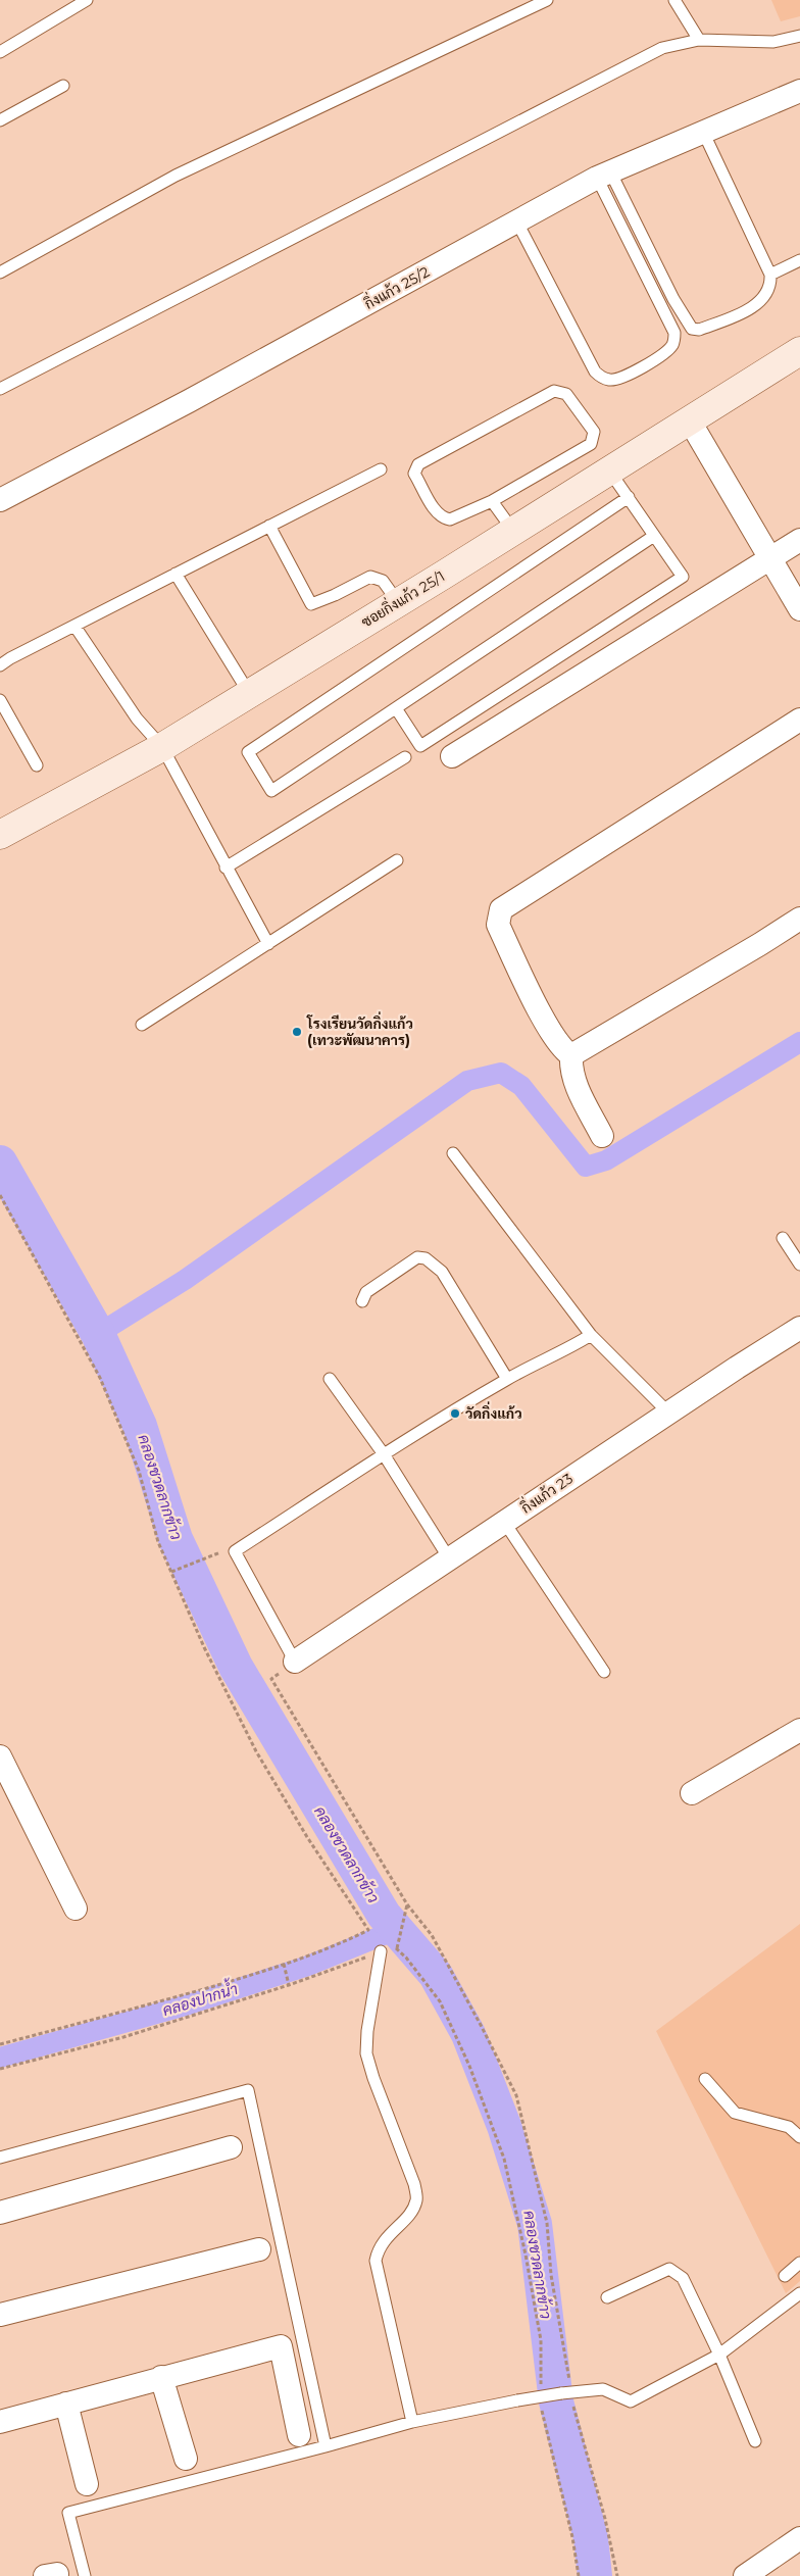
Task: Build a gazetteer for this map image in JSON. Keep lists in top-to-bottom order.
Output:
{
  "streets": {
    "street": ["กิ่งแก้ว 25/2", "ซอยกิ่งแก้ว 25/1", "กิ่งแก้ว 23"]
  },
  "water": ["คลองชวดลากข้าว", "คลองปากน้ำ"],
  "places": ["โรงเรียนวัดกิ่งแก้ว (เทวะพัฒนาคาร)", "วัดกิ่งแก้ว"]
}
